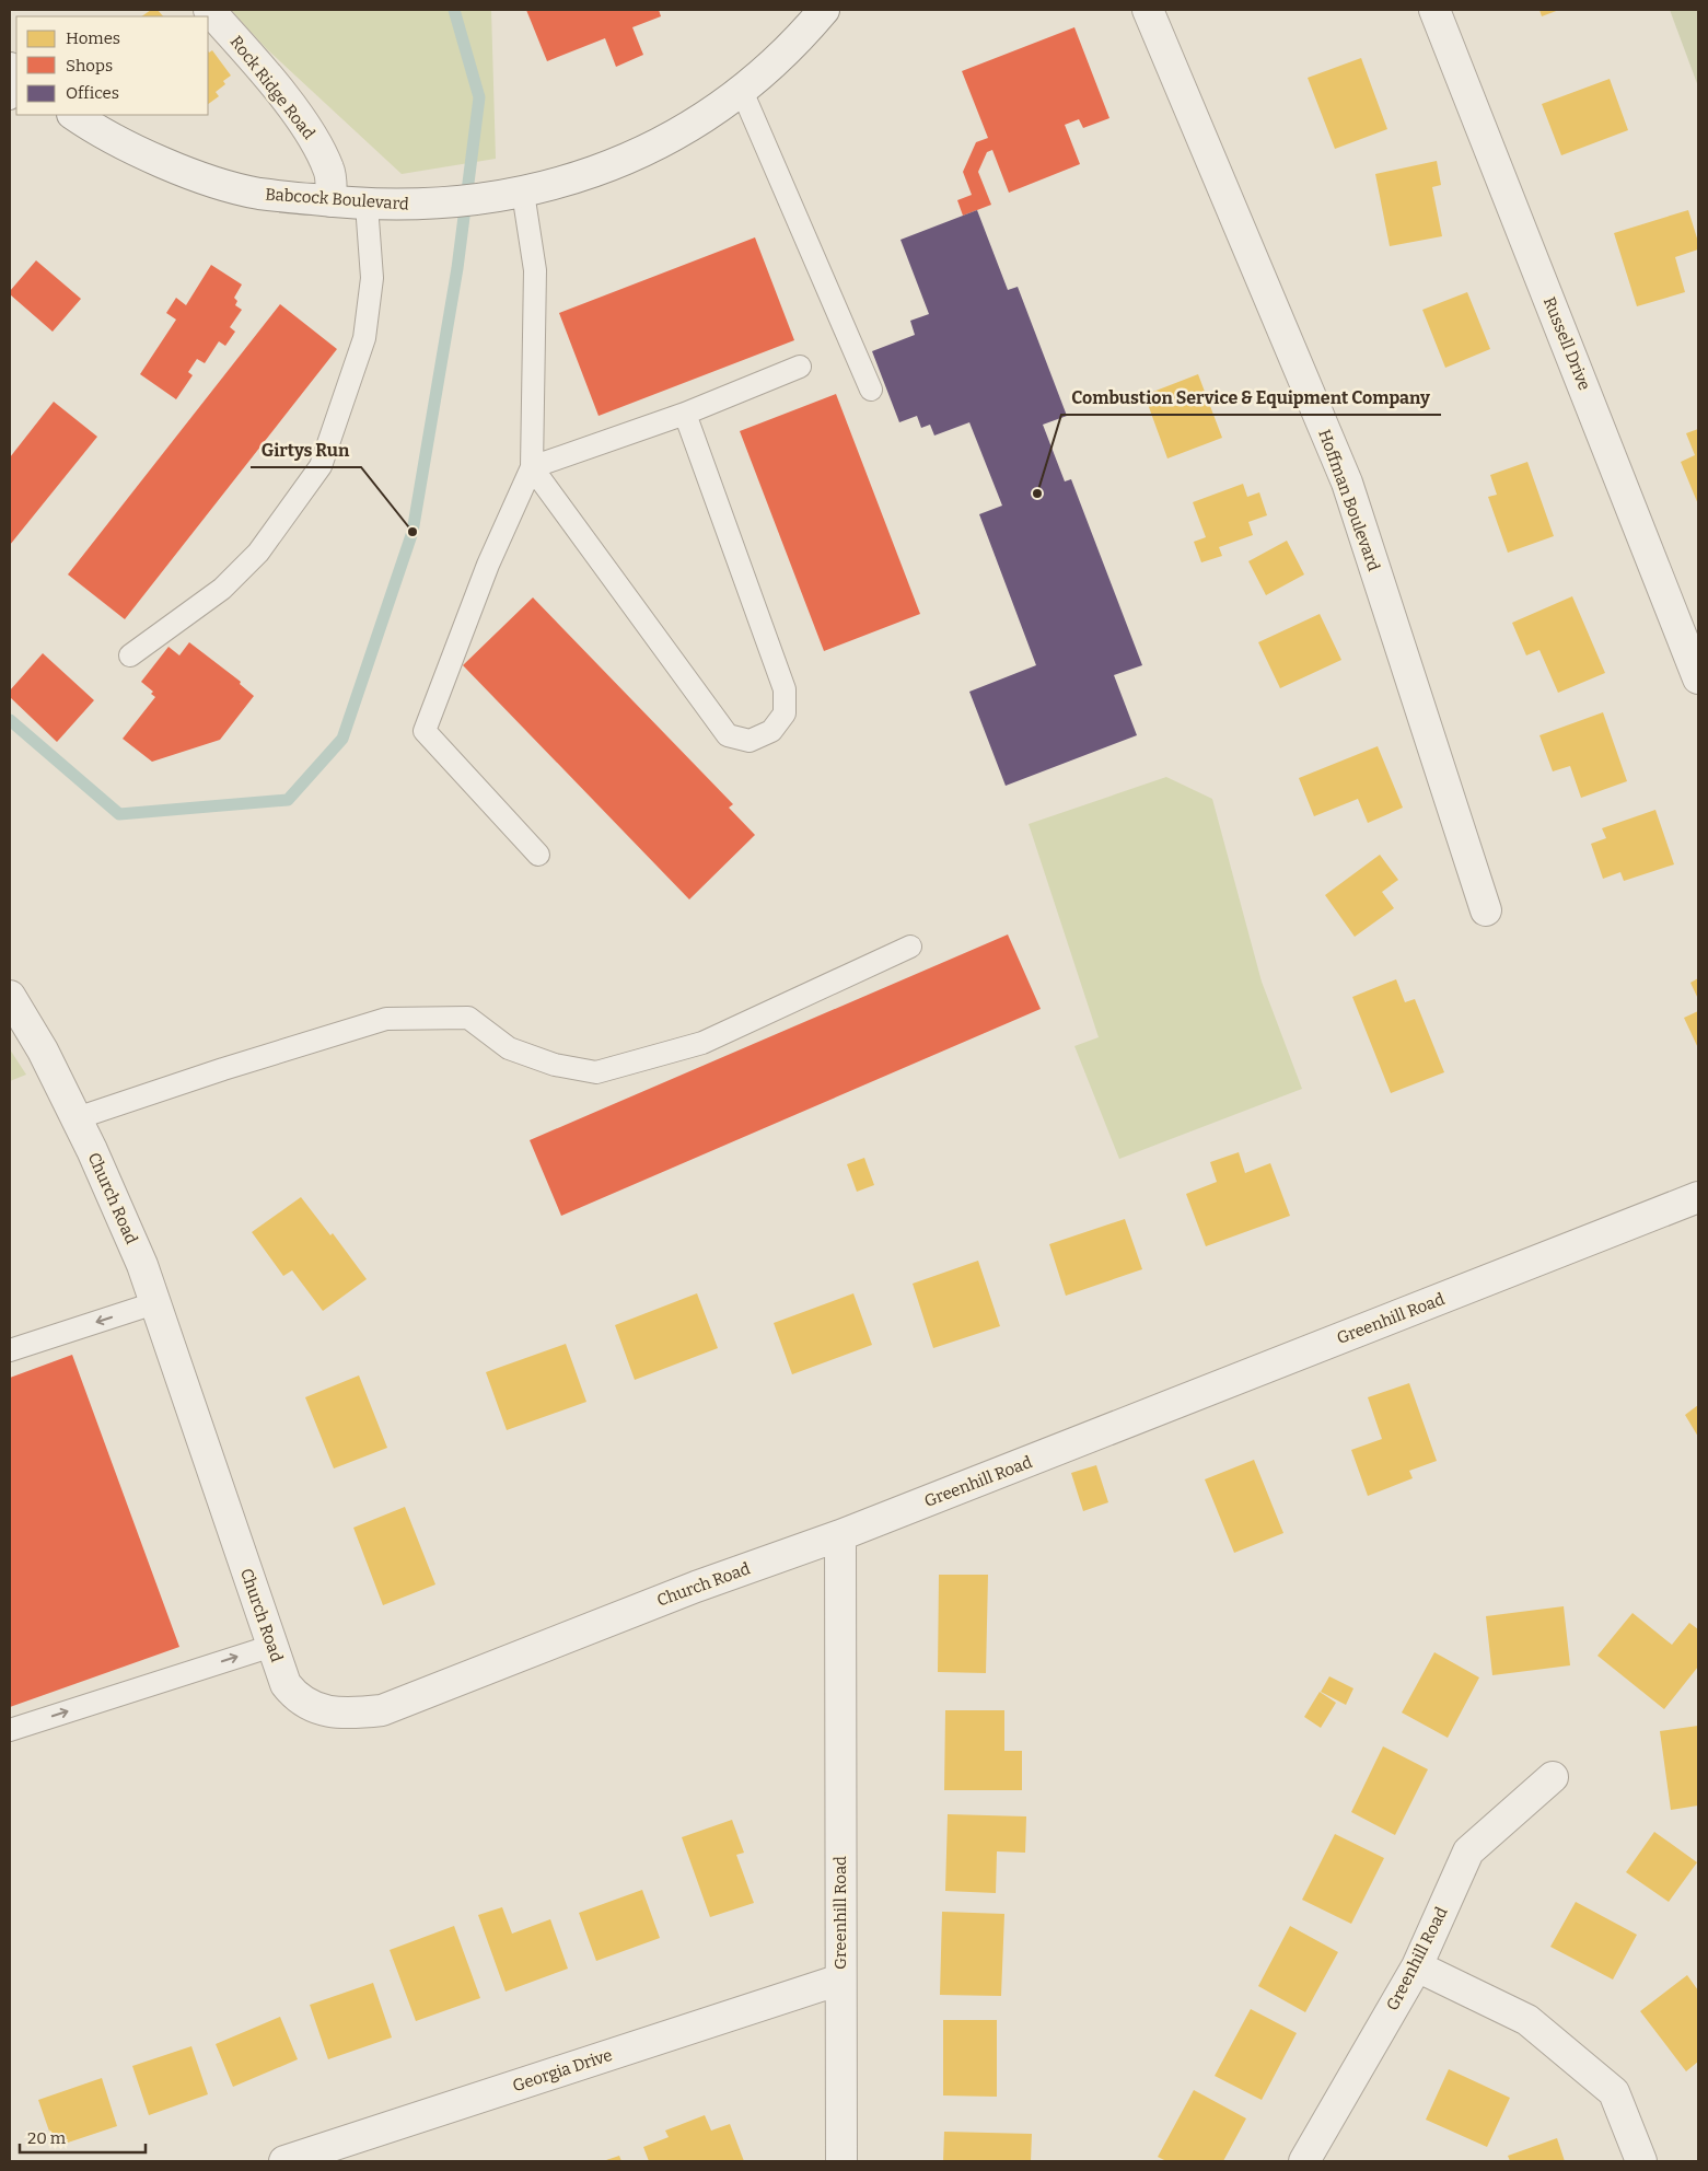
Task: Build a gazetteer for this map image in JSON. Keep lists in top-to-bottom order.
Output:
{
  "streets": {
    "street": [
      "Rock Ridge Road",
      "Babcock Boulevard",
      "Russell Drive",
      "Hoffman Boulevard",
      "Church Road",
      "Greenhill Road",
      "Georgia Drive"
    ]
  },
  "crossings": [
    ["Rock Ridge Road", "Babcock Boulevard"],
    ["Church Road", "Greenhill Road"],
    ["Greenhill Road", "Georgia Drive"]
  ],
  "places": ["Combustion Service & Equipment Company", "Girtys Run"],
  "legend": ["Homes", "Shops", "Offices"],
  "scale_bar": "20 m"
}
